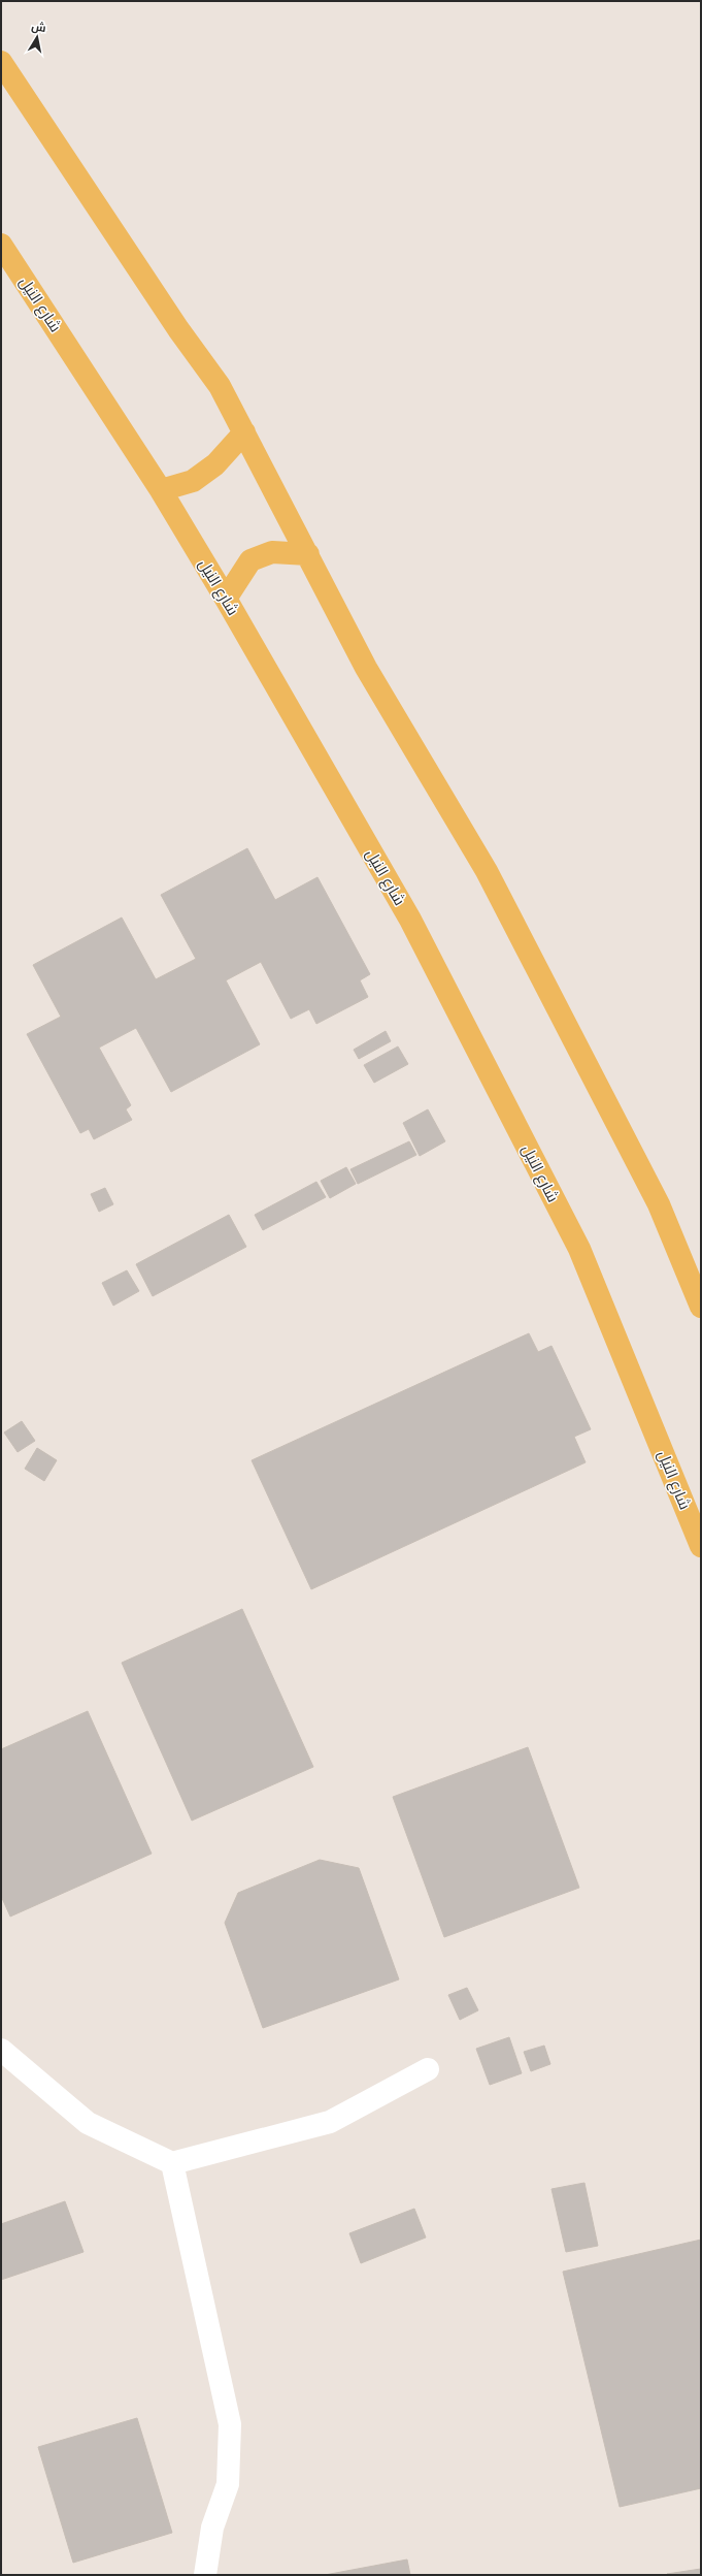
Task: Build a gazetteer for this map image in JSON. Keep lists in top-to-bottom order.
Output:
{
  "streets": {
    "main road": ["شارع النيل"]
  },
  "north": "top"
}
